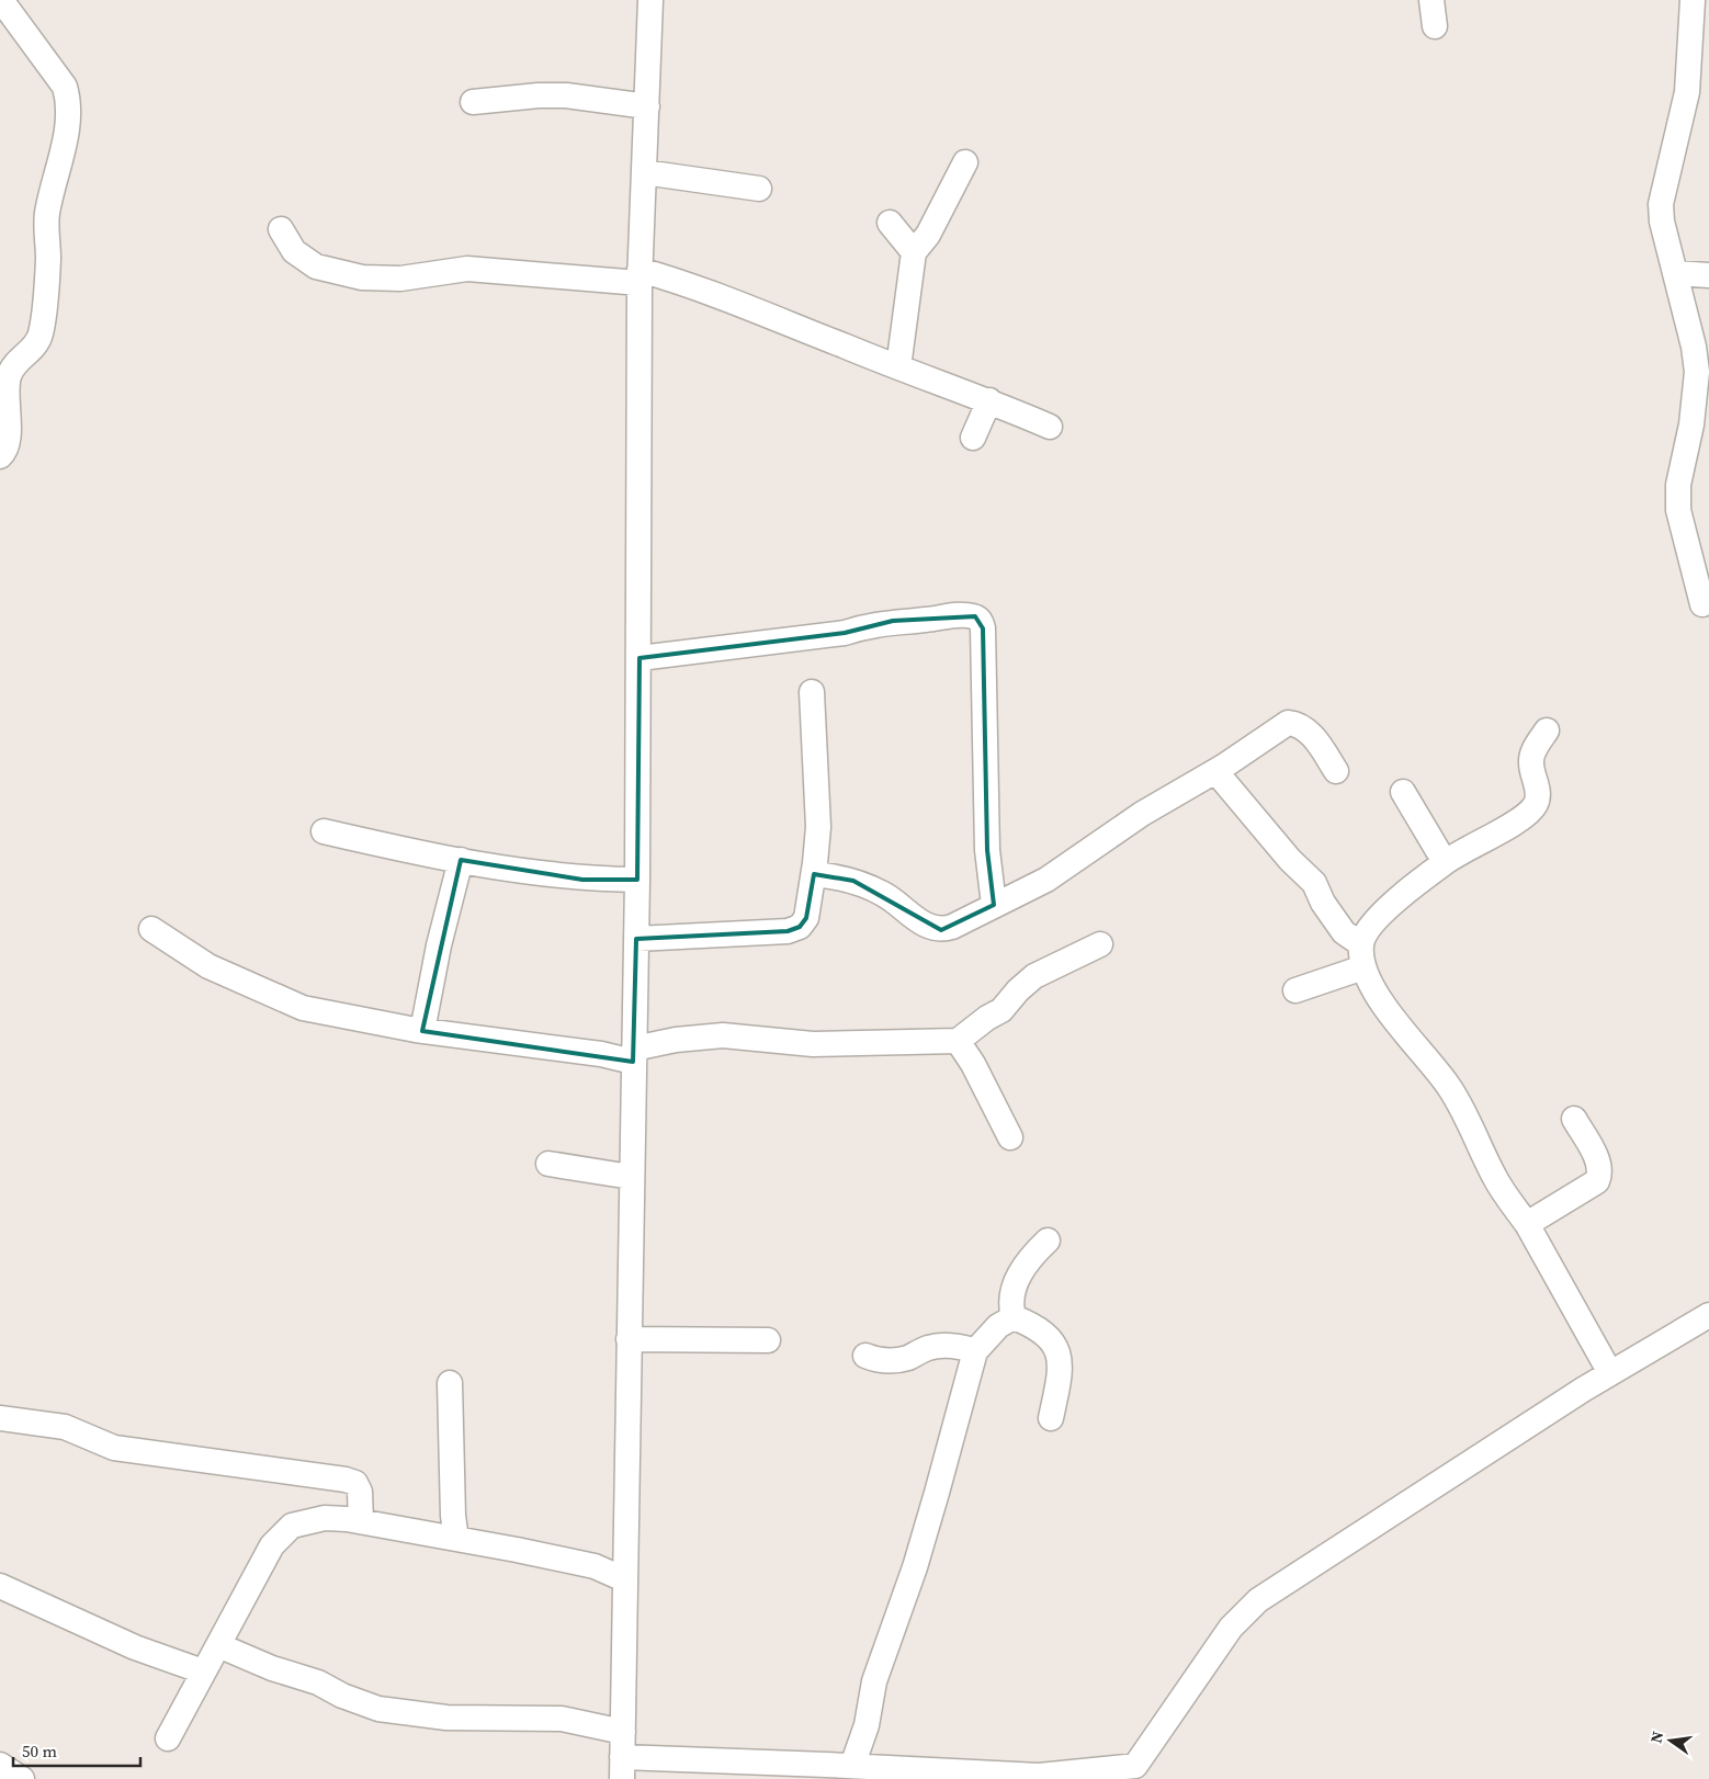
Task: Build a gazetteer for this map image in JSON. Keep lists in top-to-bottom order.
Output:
{
  "scale_bar": "50 m",
  "north": "left"
}
